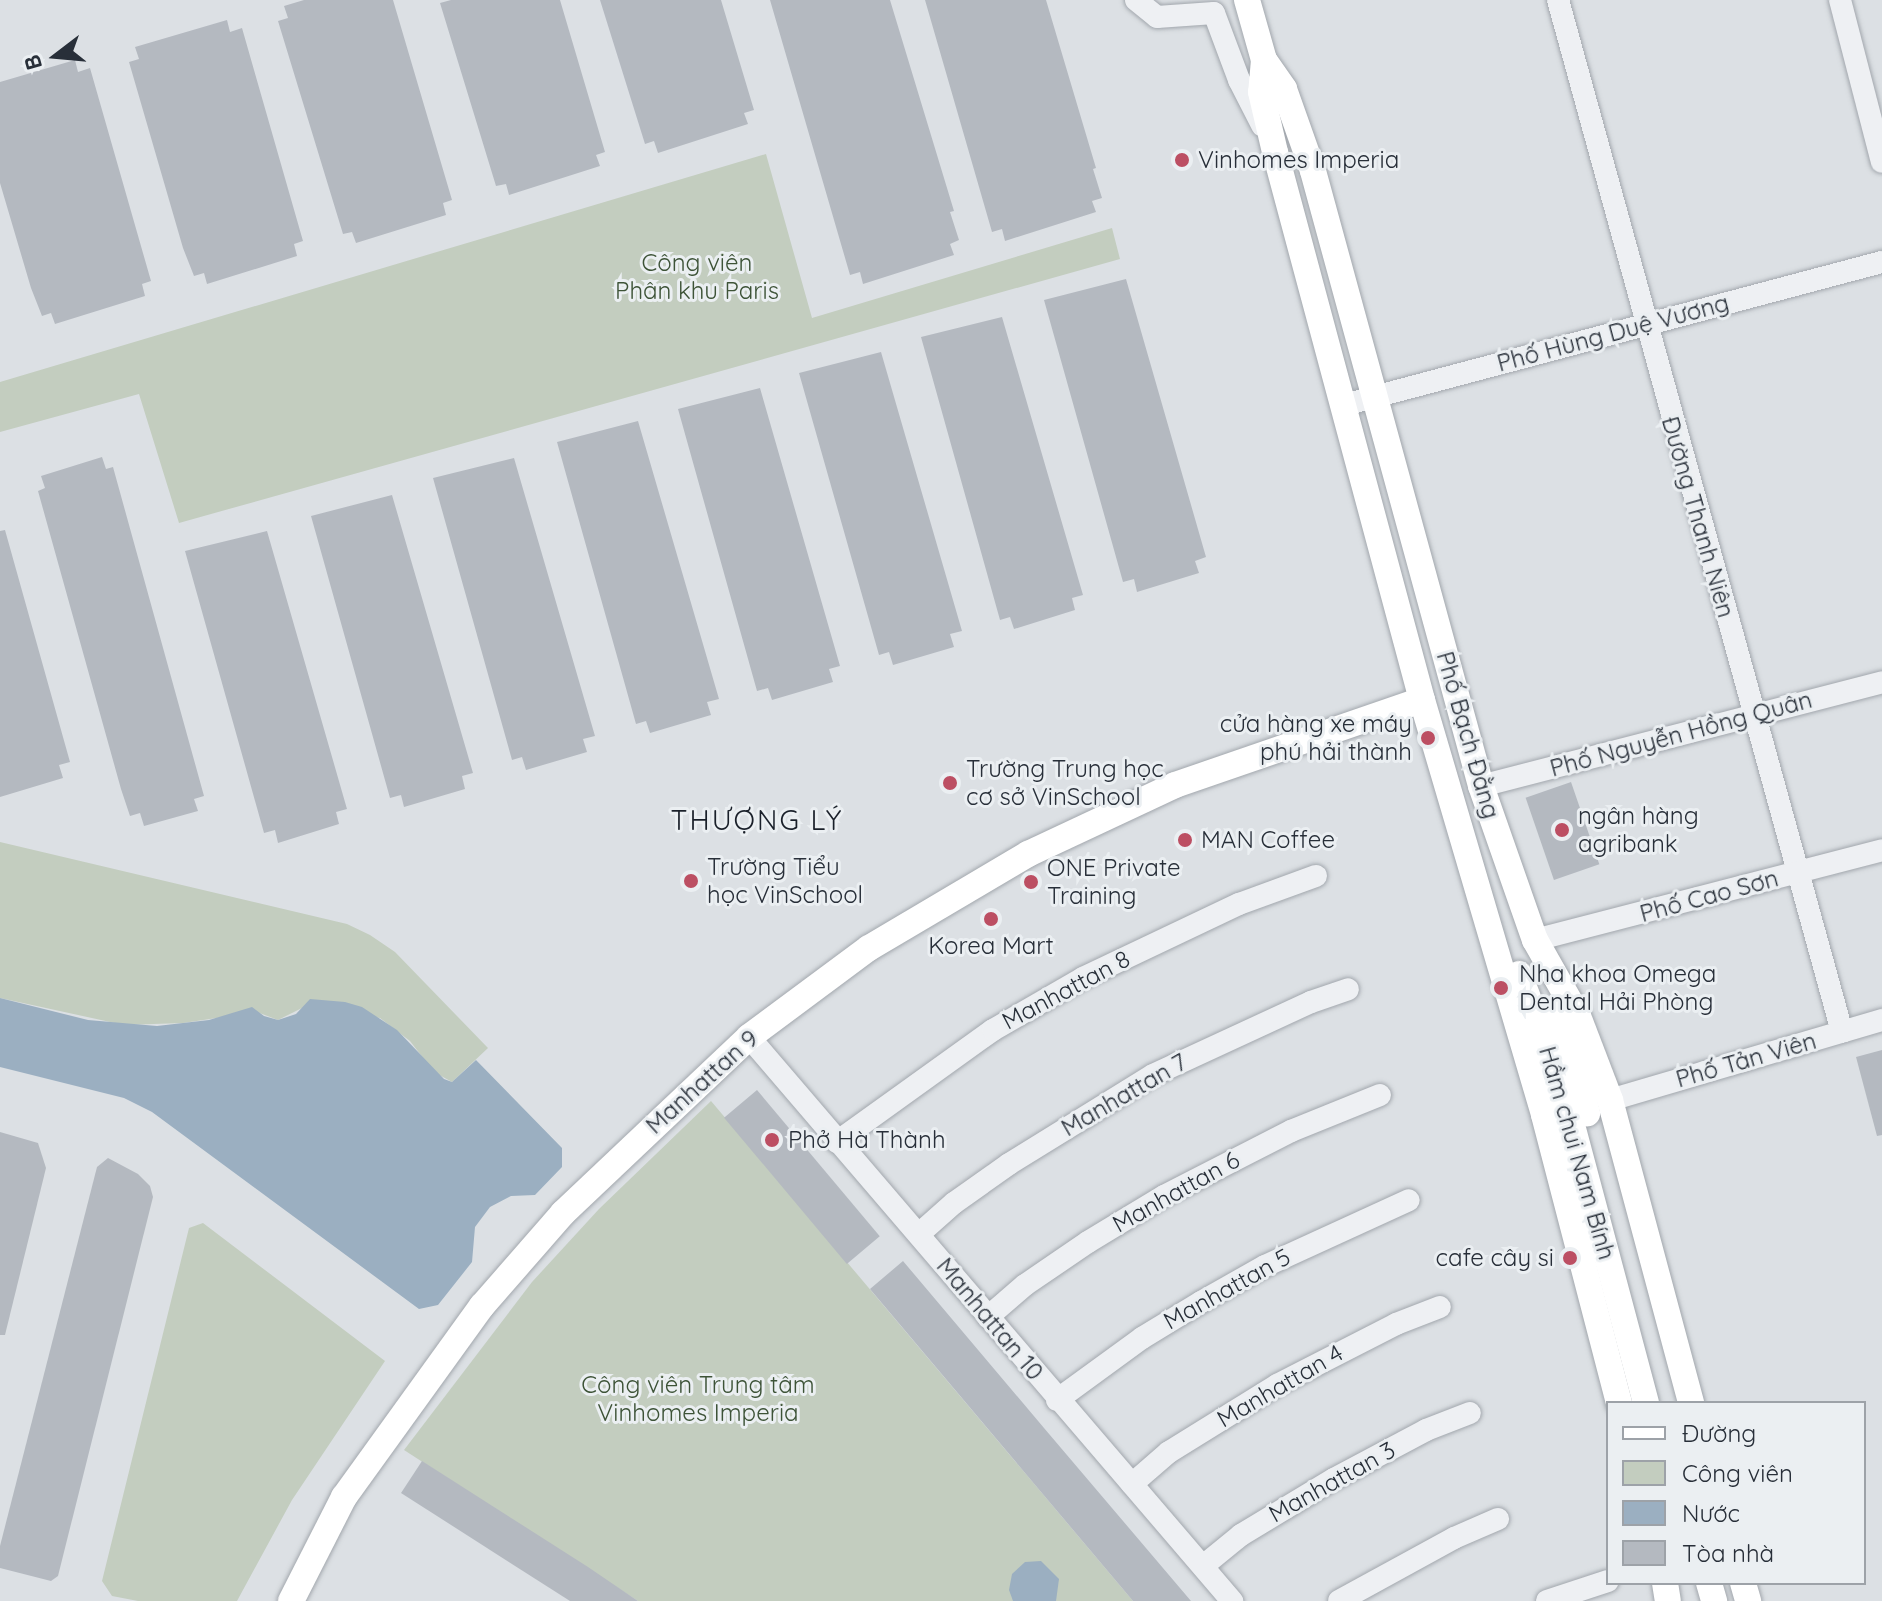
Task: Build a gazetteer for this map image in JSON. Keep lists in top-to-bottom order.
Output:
{
  "streets": {
    "main road": ["Phố Bạch Đằng", "Manhattan 9", "Hầm chui Nam Bính"],
    "street": [
      "Phố Hùng Duệ Vương",
      "Đường Thanh Niên",
      "Phố Nguyễn Hồng Quân",
      "Phố Cao Sơn",
      "Manhattan 8",
      "Phố Tản Viên",
      "Manhattan 7",
      "Manhattan 6",
      "Manhattan 5",
      "Manhattan 10",
      "Manhattan 4",
      "Manhattan 3"
    ]
  },
  "crossings": [
    ["Phố Hùng Duệ Vương", "Đường Thanh Niên"],
    ["Phố Hùng Duệ Vương", "Phố Bạch Đằng"],
    ["Đường Thanh Niên", "Phố Nguyễn Hồng Quân"],
    ["Đường Thanh Niên", "Phố Cao Sơn"],
    ["Đường Thanh Niên", "Phố Tản Viên"],
    ["Phố Nguyễn Hồng Quân", "Phố Bạch Đằng"],
    ["Phố Bạch Đằng", "Phố Cao Sơn"],
    ["Phố Bạch Đằng", "Phố Tản Viên"],
    ["Phố Bạch Đằng", "Manhattan 9"],
    ["Phố Bạch Đằng", "Hầm chui Nam Bính"],
    ["Phố Cao Sơn", "Hầm chui Nam Bính"],
    ["Manhattan 8", "Manhattan 10"],
    ["Manhattan 9", "Manhattan 10"],
    ["Manhattan 7", "Manhattan 10"],
    ["Manhattan 6", "Manhattan 10"],
    ["Manhattan 5", "Manhattan 10"],
    ["Manhattan 10", "Manhattan 4"],
    ["Manhattan 10", "Manhattan 3"]
  ],
  "districts": ["THƯỢNG LÝ"],
  "parks": ["Công viên Phân khu Paris", "Công viên Trung tâm Vinhomes Imperia"],
  "places": [
    "Vinhomes Imperia",
    "cửa hàng xe máy phú hải thành",
    "Trường Trung học cơ sở VinSchool",
    "ngân hàng agribank",
    "MAN Coffee",
    "Trường Tiểu học VinSchool",
    "ONE Private Training",
    "Korea Mart",
    "Nha khoa Omega Dental Hải Phòng",
    "Phở Hà Thành",
    "cafe cây si"
  ],
  "legend": [
    "Đường",
    "Công viên",
    "Nước",
    "Tòa nhà"
  ],
  "north": "left"
}
